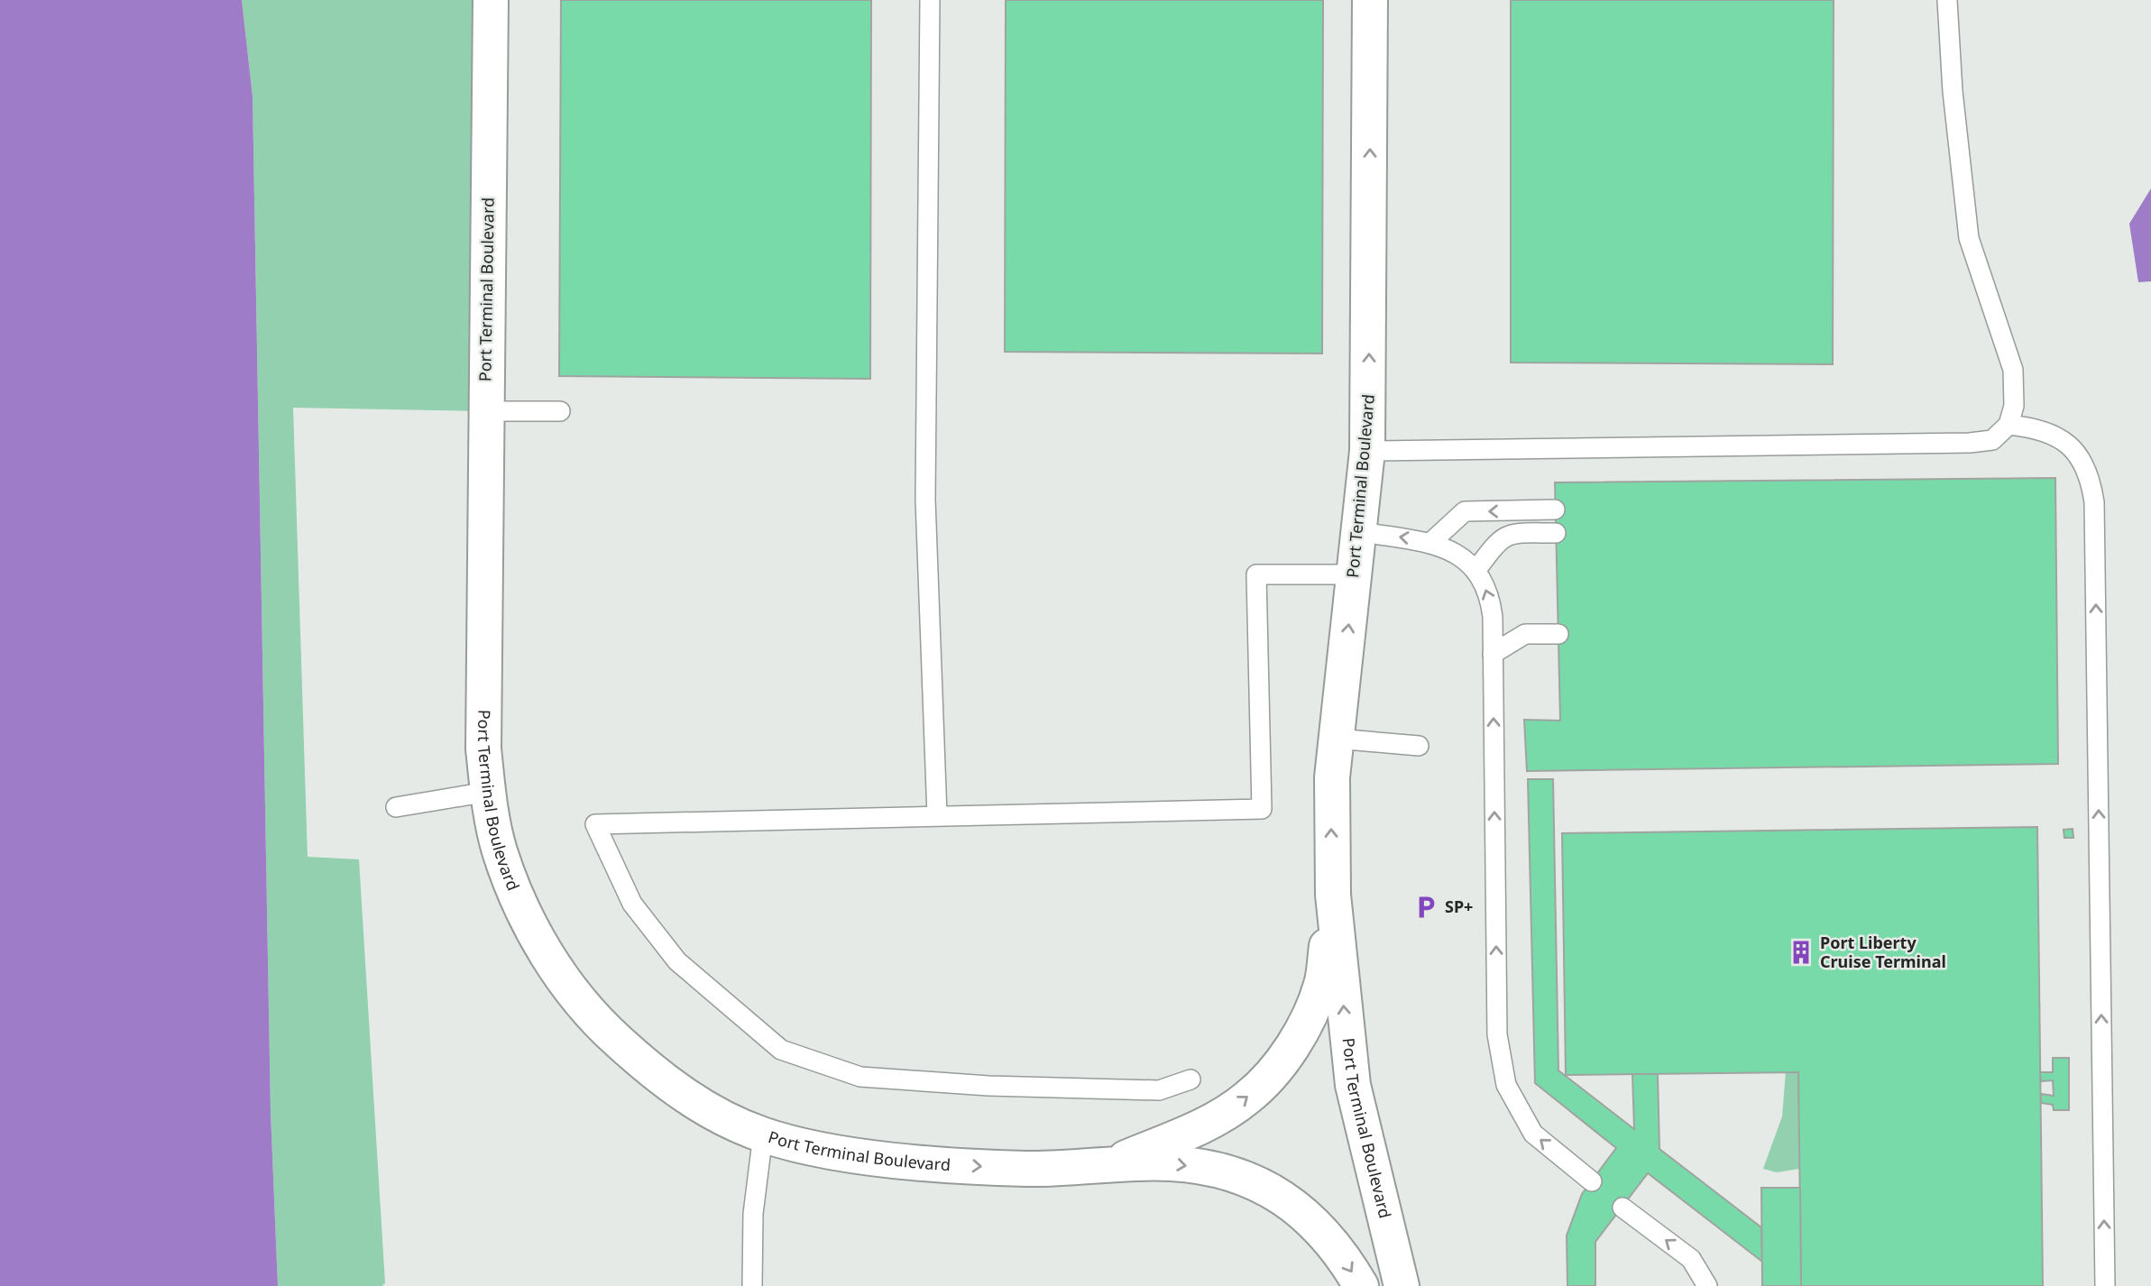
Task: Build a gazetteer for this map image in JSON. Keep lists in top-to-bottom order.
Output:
{
  "streets": {
    "street": ["Port Terminal Boulevard"]
  },
  "places": {
    "parking": ["SP+"],
    "building": ["Port Liberty Cruise Terminal"]
  }
}
